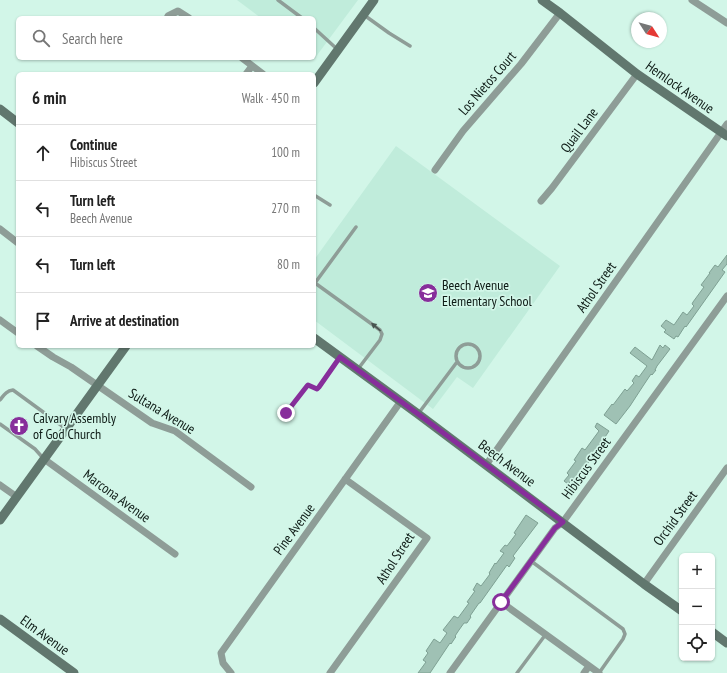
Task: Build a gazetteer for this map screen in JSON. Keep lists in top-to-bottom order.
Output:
{
  "streets": {
    "street": [
      "Los Nietos Court",
      "Hemlock Avenue",
      "Quail Lane",
      "Athol Street",
      "Sultana Avenue",
      "Beech Avenue",
      "Hibiscus Street",
      "Marcona Avenue",
      "Orchid Street",
      "Pine Avenue",
      "Elm Avenue"
    ]
  },
  "crossings": [
    ["Los Nietos Court", "Hemlock Avenue"],
    ["Hemlock Avenue", "Quail Lane"],
    ["Hemlock Avenue", "Athol Street"],
    ["Athol Street", "Beech Avenue"],
    ["Athol Street", "Pine Avenue"],
    ["Beech Avenue", "Hibiscus Street"],
    ["Beech Avenue", "Orchid Street"],
    ["Beech Avenue", "Pine Avenue"]
  ],
  "places": {
    "school or university": ["Beech Avenue Elementary School"],
    "church": ["Calvary Assembly of God Church"]
  },
  "north": "bottom right",
  "page": {
    "search": "Search here",
    "heading": ["6 min", "Walk · 450 m"],
    "list": [
      ["Continue", "Hibiscus Street", "100 m"],
      ["Turn left", "Beech Avenue", "270 m"],
      ["Turn left", "80 m"],
      "Arrive at destination"
    ],
    "map_buttons": ["+", "−"]
  }
}
